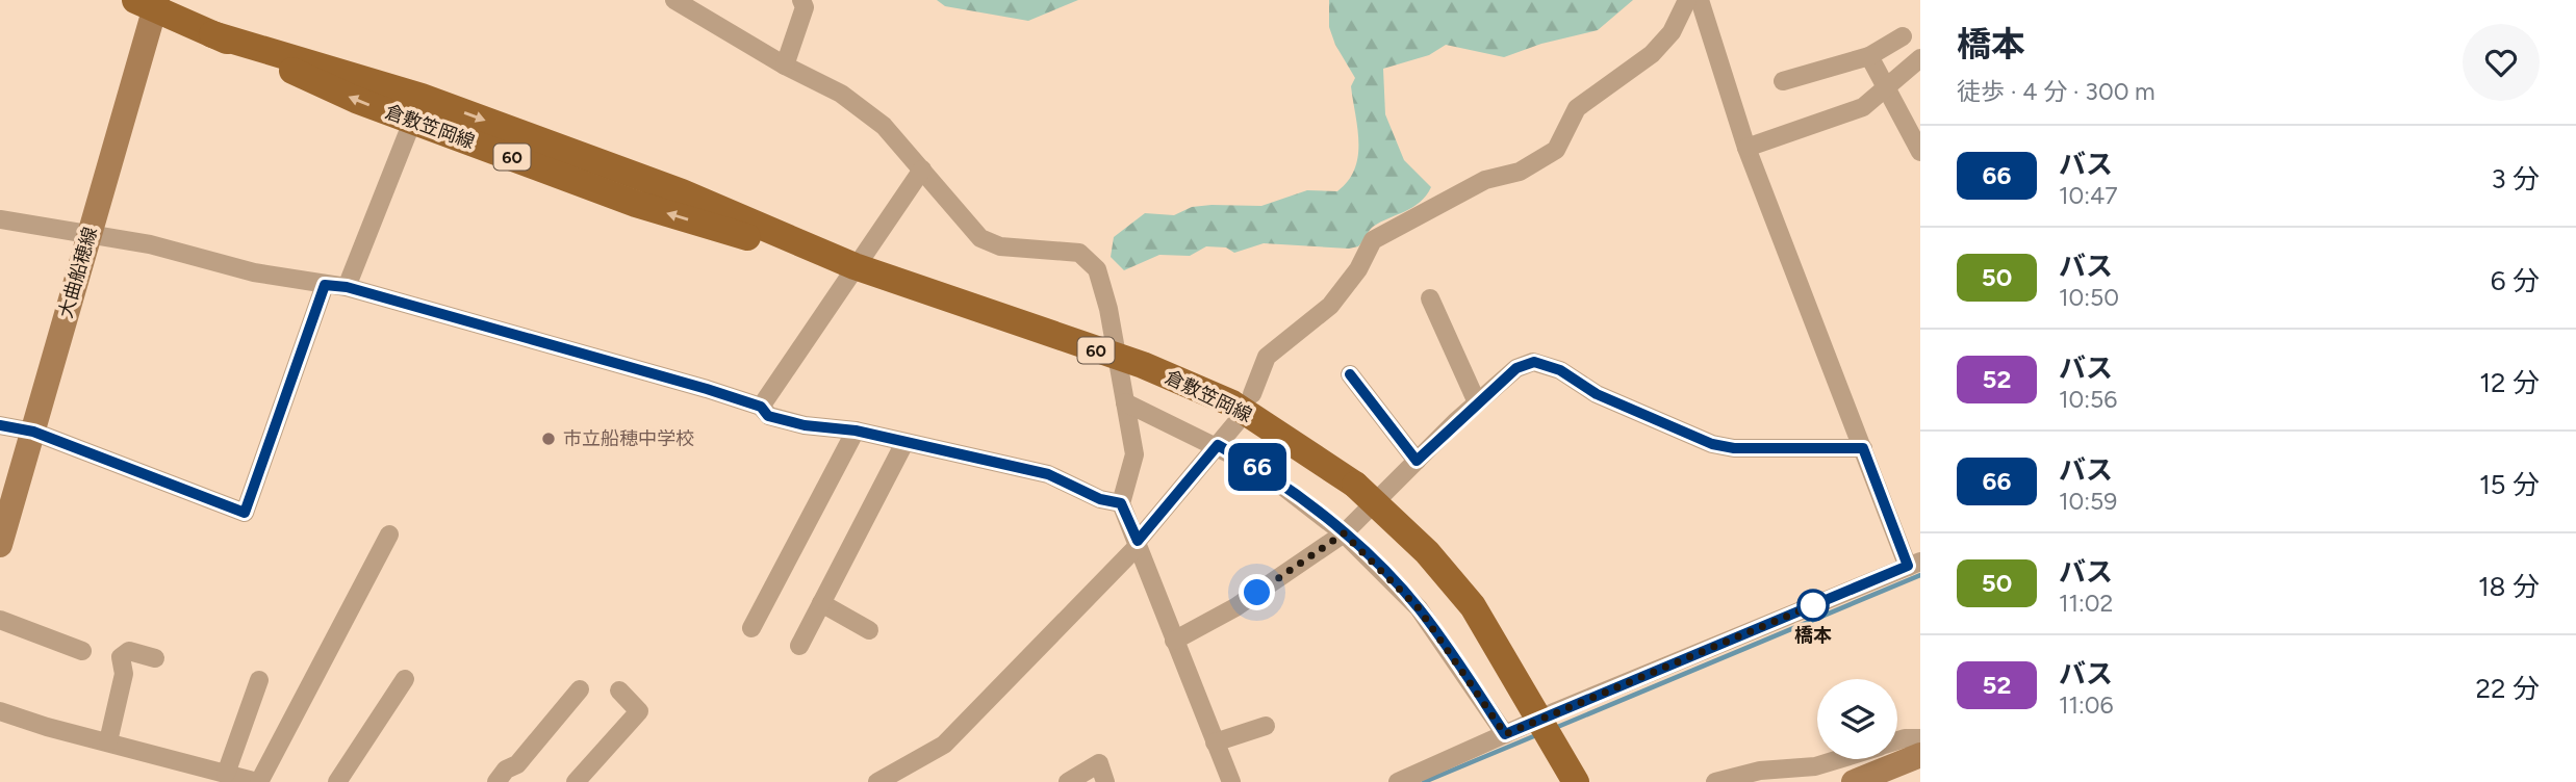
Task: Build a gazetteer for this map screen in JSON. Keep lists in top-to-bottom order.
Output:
{
  "streets": {
    "main road": ["倉敷笠岡線", "60", "大曲船穂線"]
  },
  "crossings": [
    ["倉敷笠岡線", "大曲船穂線"]
  ],
  "places": ["市立船穂中学校", "橋本"],
  "lines": ["bus line 66"],
  "page": {
    "on_map": "66",
    "heading": ["橋本", "徒歩 · 4 分 · 300 m"],
    "list": [
      {
        "mark": "66",
        "name": "バス",
        "note": "10:47",
        "value": "3 分"
      },
      {
        "mark": "50",
        "name": "バス",
        "note": "10:50",
        "value": "6 分"
      },
      {
        "mark": "52",
        "name": "バス",
        "note": "10:56",
        "value": "12 分"
      },
      {
        "mark": "66",
        "name": "バス",
        "note": "10:59",
        "value": "15 分"
      },
      {
        "mark": "50",
        "name": "バス",
        "note": "11:02",
        "value": "18 分"
      },
      {
        "mark": "52",
        "name": "バス",
        "note": "11:06",
        "value": "22 分"
      }
    ]
  }
}
